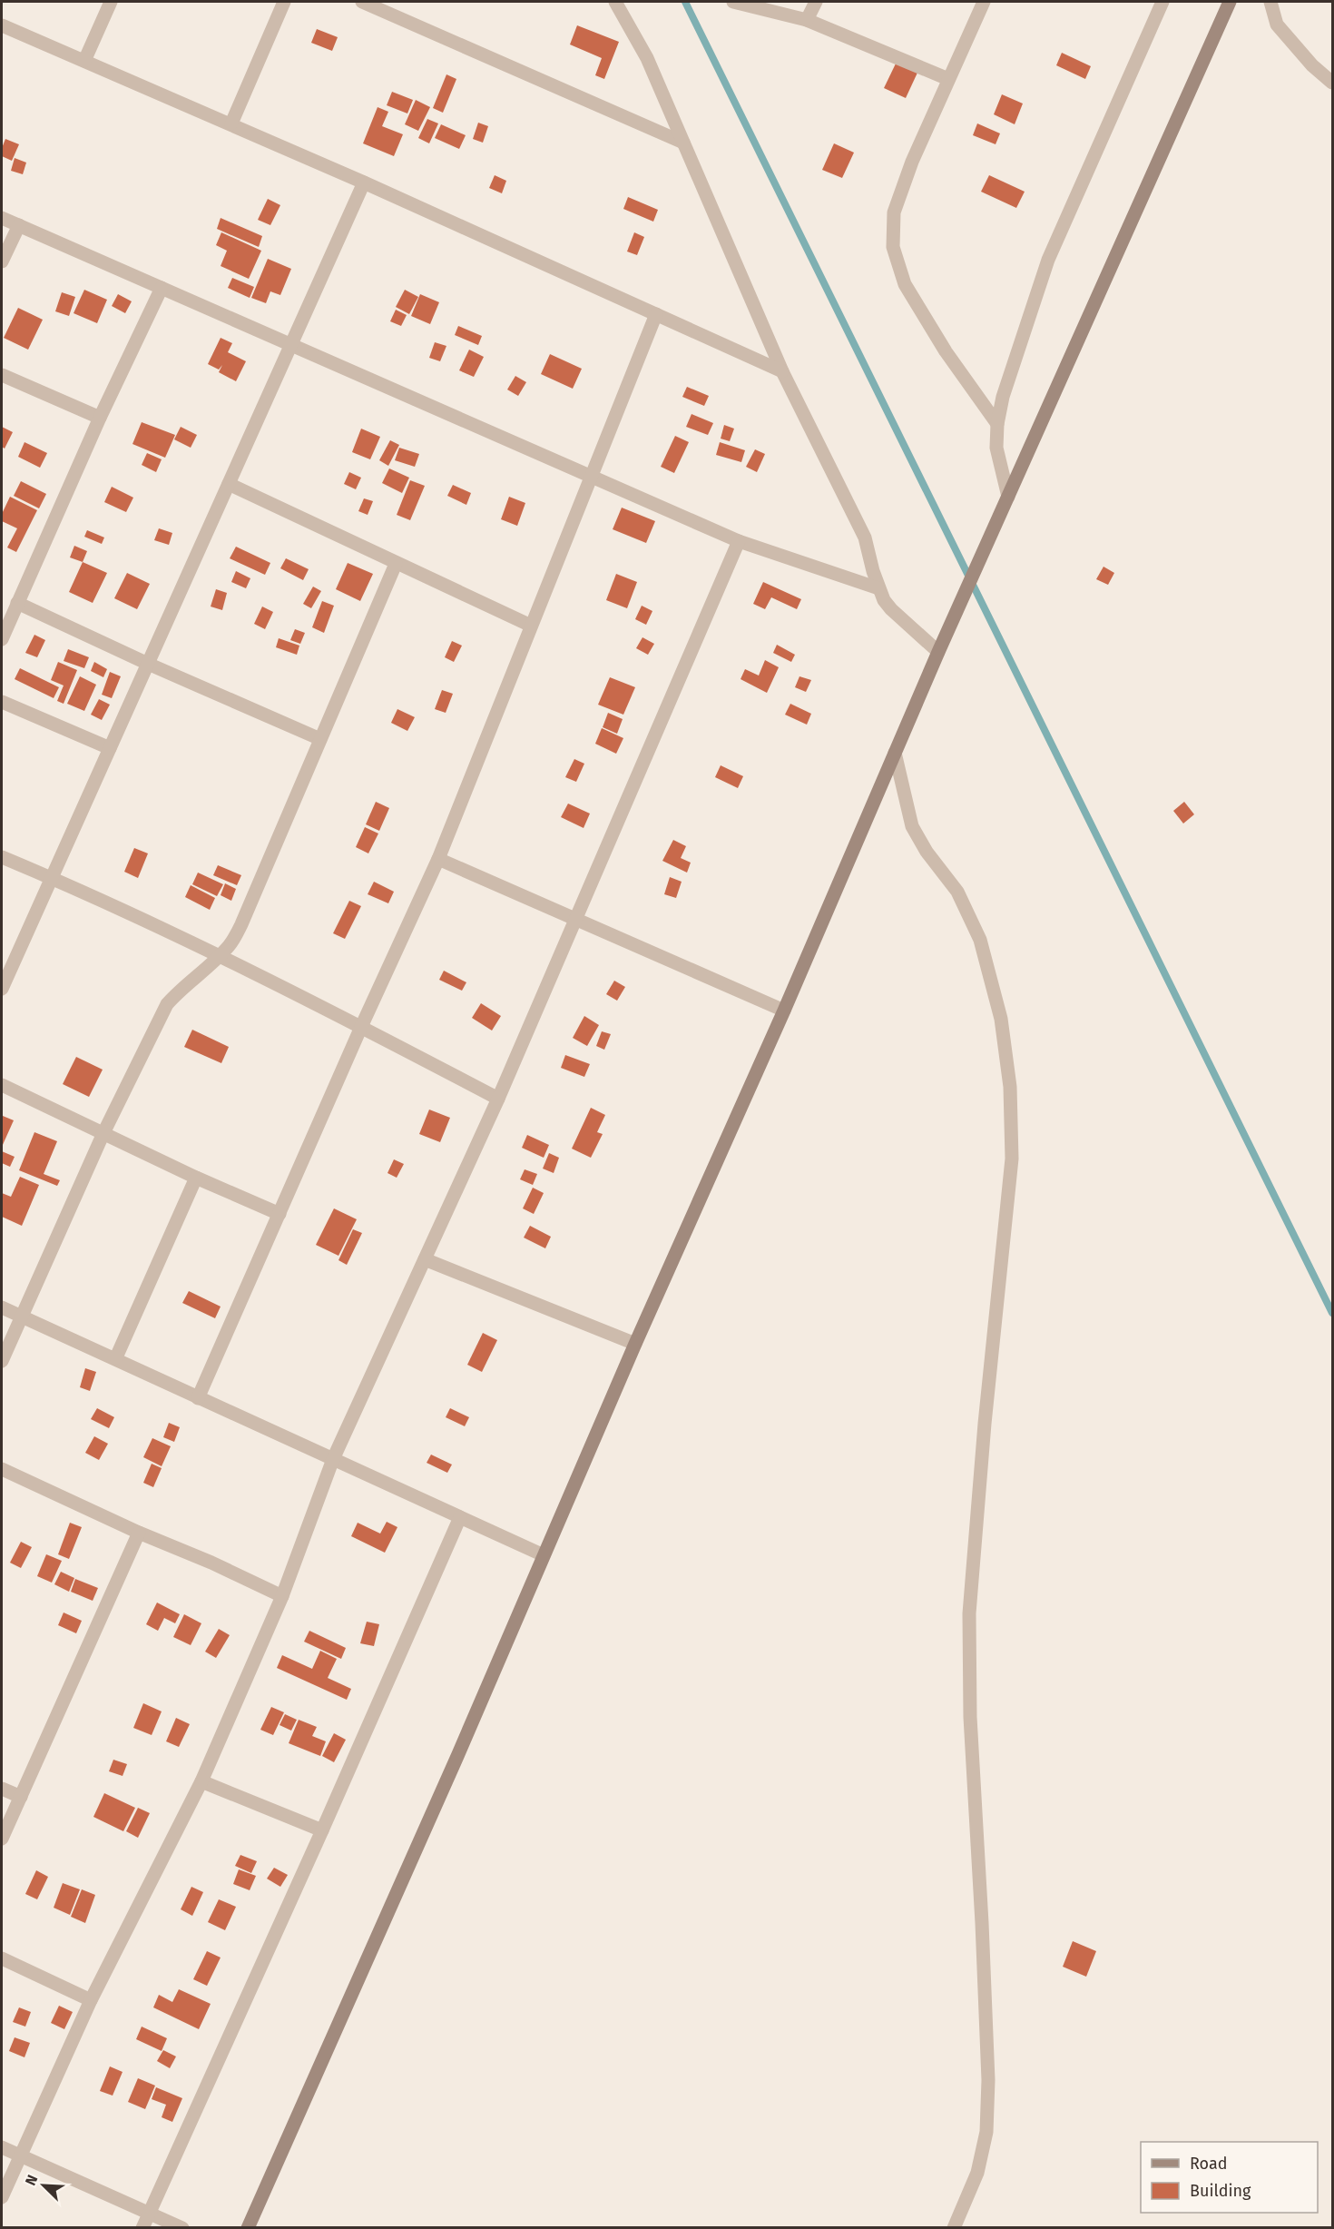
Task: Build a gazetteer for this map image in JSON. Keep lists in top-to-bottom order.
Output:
{
  "legend": ["Road", "Building"],
  "north": "top left"
}
